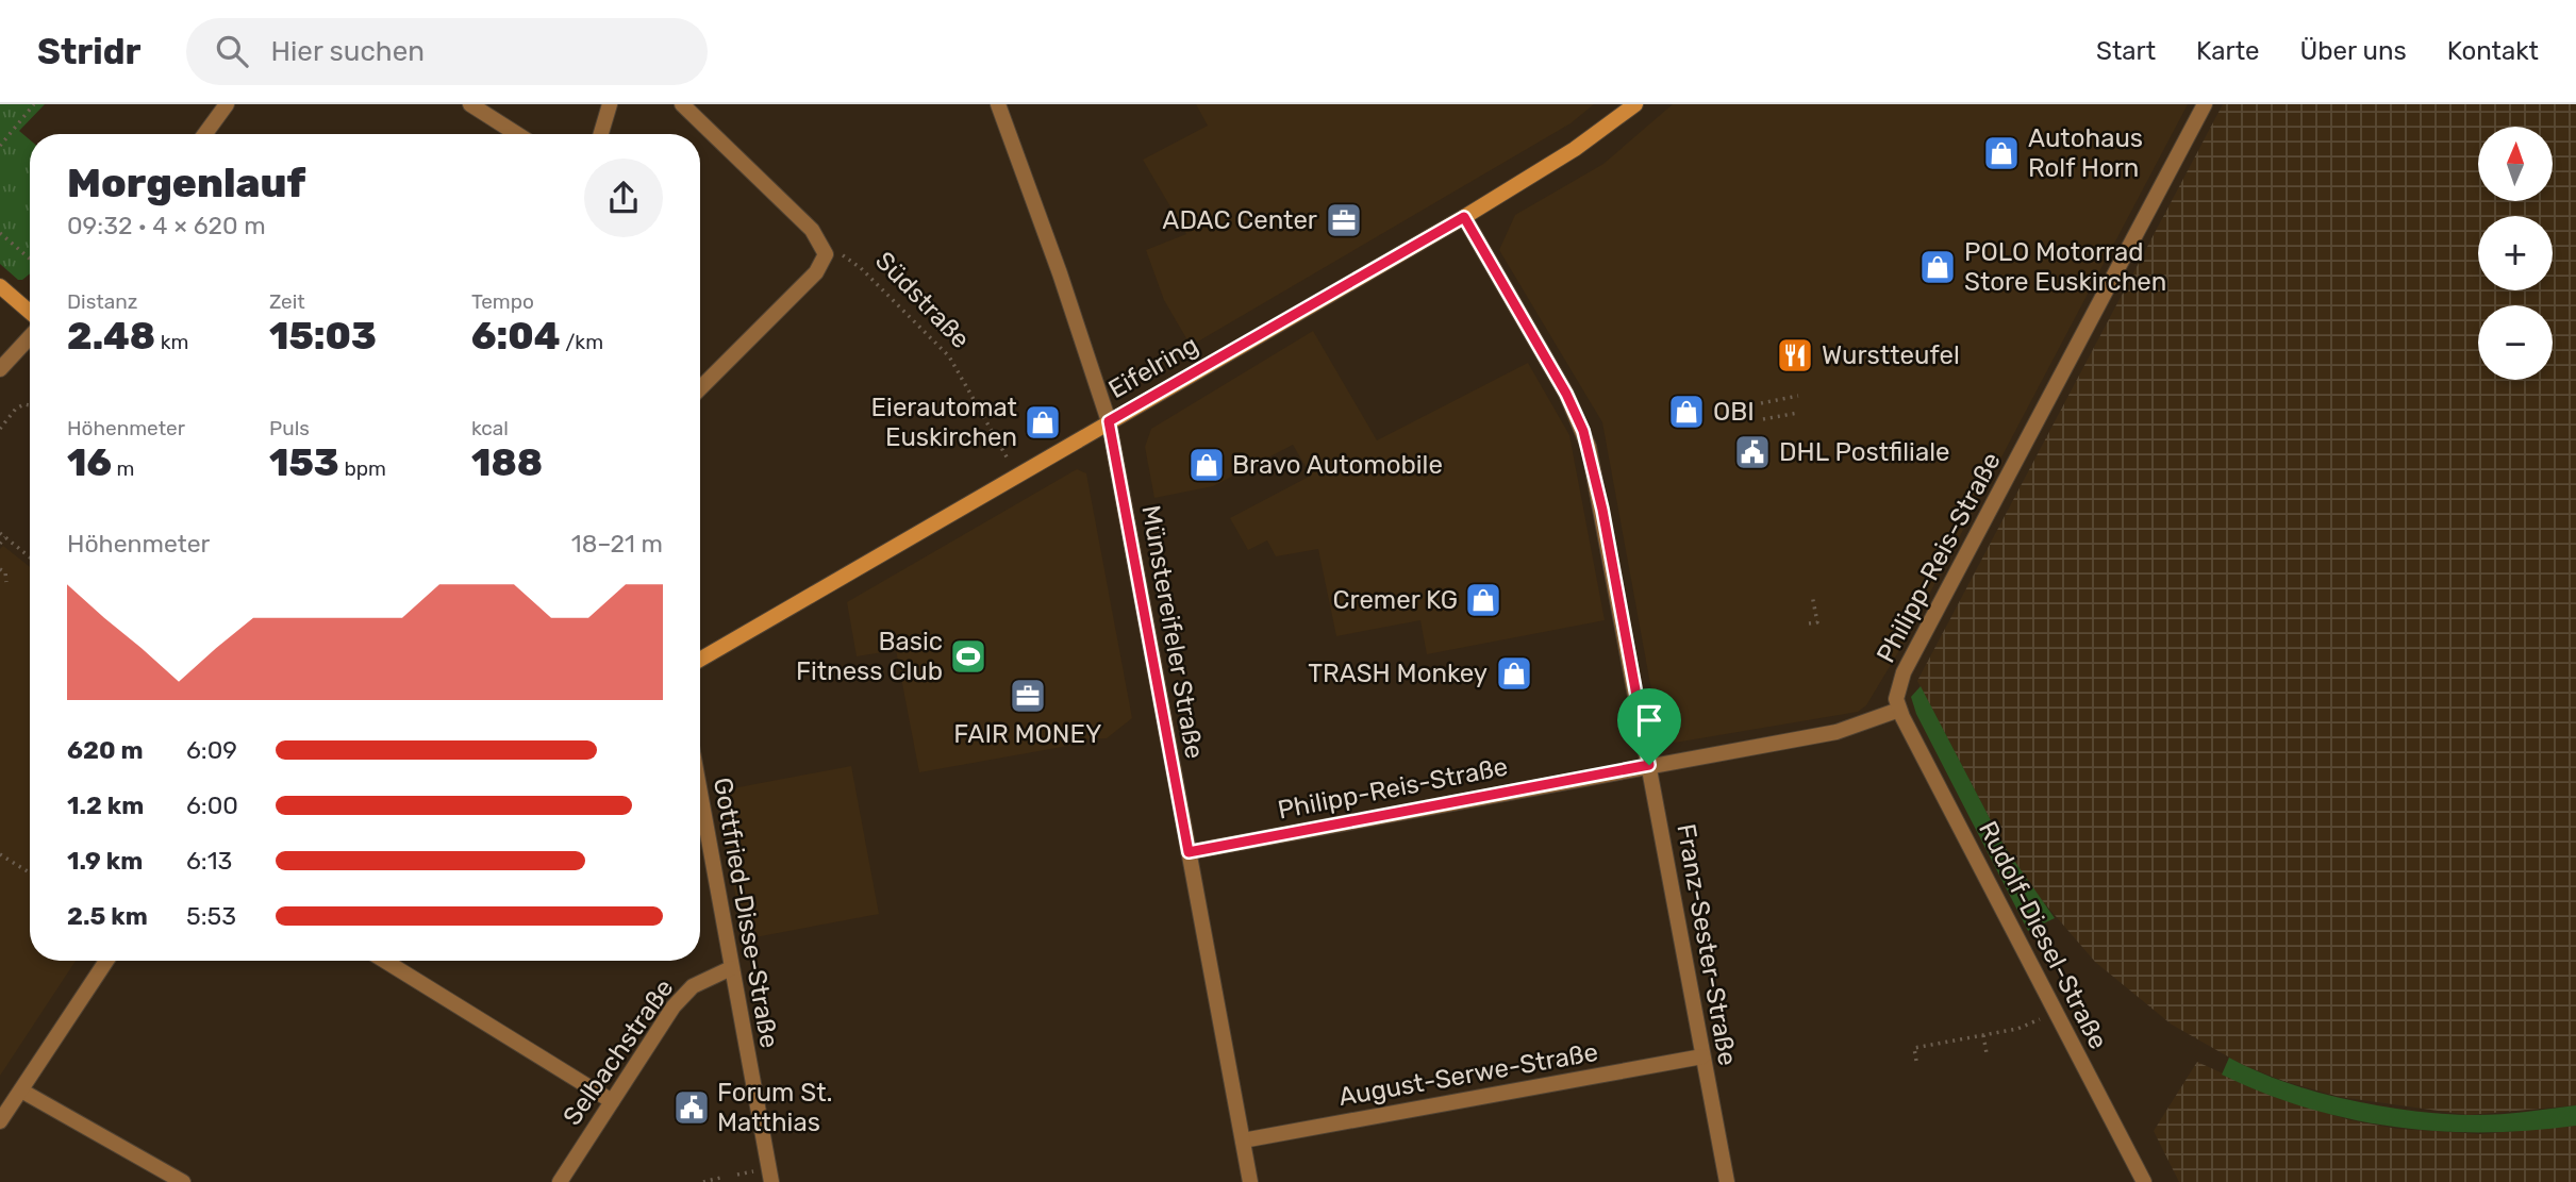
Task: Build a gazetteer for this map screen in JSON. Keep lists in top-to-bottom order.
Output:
{
  "streets": {
    "main road": ["Eifelring"],
    "street": [
      "Philipp-Reis-Straße",
      "Münstereifeler Straße",
      "Gottfried-Disse-Straße",
      "Rudolf-Diesel-Straße",
      "Franz-Sester-Straße",
      "Selbachstraße",
      "August-Serwe-Straße"
    ],
    "path": ["Südstraße"]
  },
  "crossings": [
    ["Südstraße", "Eifelring"],
    ["Eifelring", "Münstereifeler Straße"],
    ["Eifelring", "Franz-Sester-Straße"],
    ["Philipp-Reis-Straße", "Münstereifeler Straße"],
    ["Philipp-Reis-Straße", "Rudolf-Diesel-Straße"],
    ["Philipp-Reis-Straße", "Franz-Sester-Straße"],
    ["Münstereifeler Straße", "August-Serwe-Straße"],
    ["Gottfried-Disse-Straße", "Selbachstraße"],
    ["Franz-Sester-Straße", "August-Serwe-Straße"]
  ],
  "places": {
    "shop": [
      "Autohaus Rolf Horn",
      "POLO Motorrad Store Euskirchen",
      "OBI",
      "Eierautomat Euskirchen",
      "Bravo Automobile",
      "Cremer KG",
      "TRASH Monkey"
    ],
    "office": ["ADAC Center", "FAIR MONEY"],
    "restaurant": ["Wurstteufel"],
    "public building": ["DHL Postfiliale", "Forum St. Matthias"],
    "sports": ["Basic Fitness Club"]
  },
  "north": "top",
  "page": {
    "header": "Stridr",
    "search": "Hier suchen",
    "nav": [
      "Start",
      "Karte",
      "Über uns",
      "Kontakt"
    ],
    "map_buttons": ["+", "−"],
    "heading": ["Morgenlauf", "09:32 · 4 × 620 m"],
    "stats": [
      ["Distanz", "2.48 km"],
      ["Zeit", "15:03"],
      ["Tempo", "6:04 /km"],
      ["Höhenmeter", "16 m"],
      ["Puls", "153 bpm"],
      ["kcal", "188"]
    ],
    "chart": ["Höhenmeter", "18–21 m"],
    "list": [
      {
        "name": "620 m",
        "note": "6:09"
      },
      {
        "name": "1.2 km",
        "note": "6:00"
      },
      {
        "name": "1.9 km",
        "note": "6:13"
      },
      {
        "name": "2.5 km",
        "note": "5:53"
      }
    ]
  }
}
